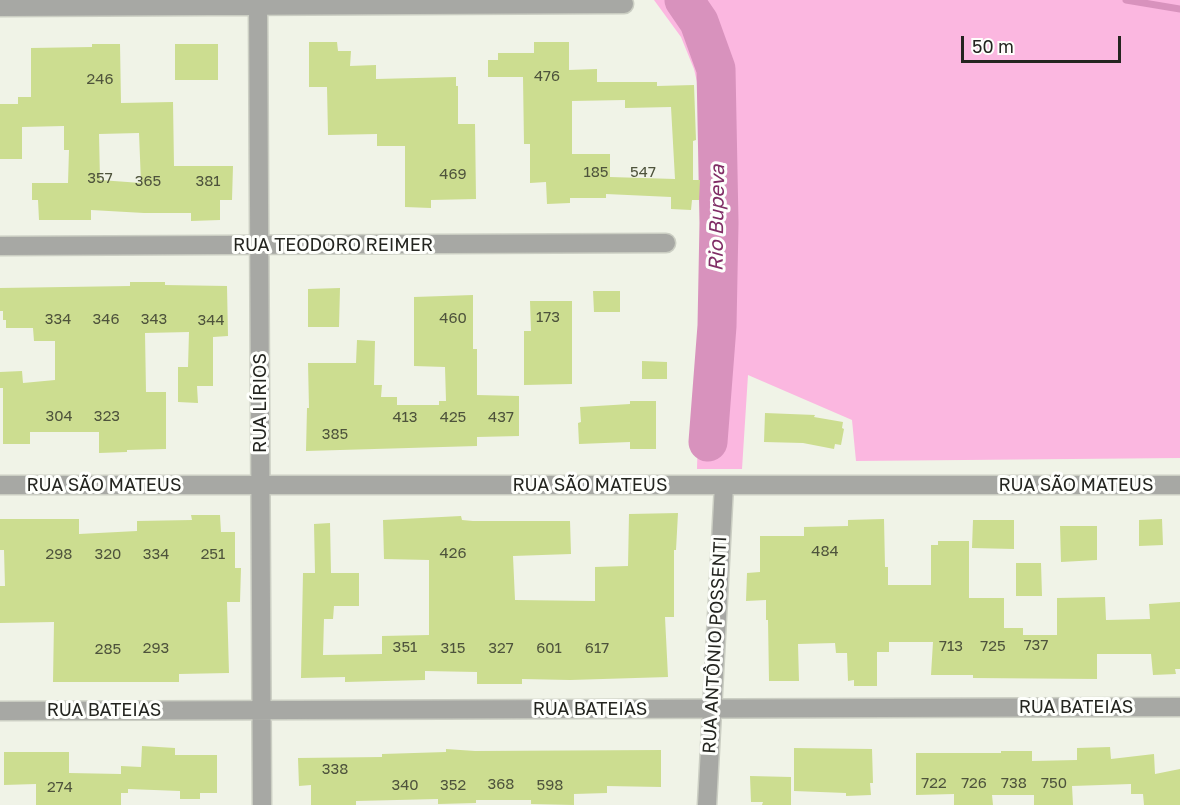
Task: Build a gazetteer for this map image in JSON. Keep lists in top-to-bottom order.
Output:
{
  "streets": {
    "street": [
      "RUA TEODORO REIMER",
      "RUA LÍRIOS",
      "RUA SÃO MATEUS",
      "RUA ANTÔNIO POSSENTI",
      "RUA BATEIAS"
    ]
  },
  "crossings": [
    ["RUA TEODORO REIMER", "RUA LÍRIOS"],
    ["RUA LÍRIOS", "RUA SÃO MATEUS"],
    ["RUA LÍRIOS", "RUA BATEIAS"],
    ["RUA SÃO MATEUS", "RUA ANTÔNIO POSSENTI"],
    ["RUA ANTÔNIO POSSENTI", "RUA BATEIAS"]
  ],
  "water": ["Rio Bupeva"],
  "house_numbers": [
    "476",
    "246",
    "185",
    "547",
    "469",
    "357",
    "365",
    "381",
    "173",
    "460",
    "334",
    "346",
    "343",
    "344",
    "304",
    "323",
    "413",
    "425",
    "437",
    "385",
    "484",
    "426",
    "298",
    "320",
    "334",
    "251",
    "737",
    "713",
    "725",
    "351",
    "293",
    "315",
    "327",
    "601",
    "617",
    "285",
    "338",
    "722",
    "726",
    "738",
    "750",
    "368",
    "340",
    "352",
    "598",
    "274"
  ],
  "scale_bar": "50 m"
}
